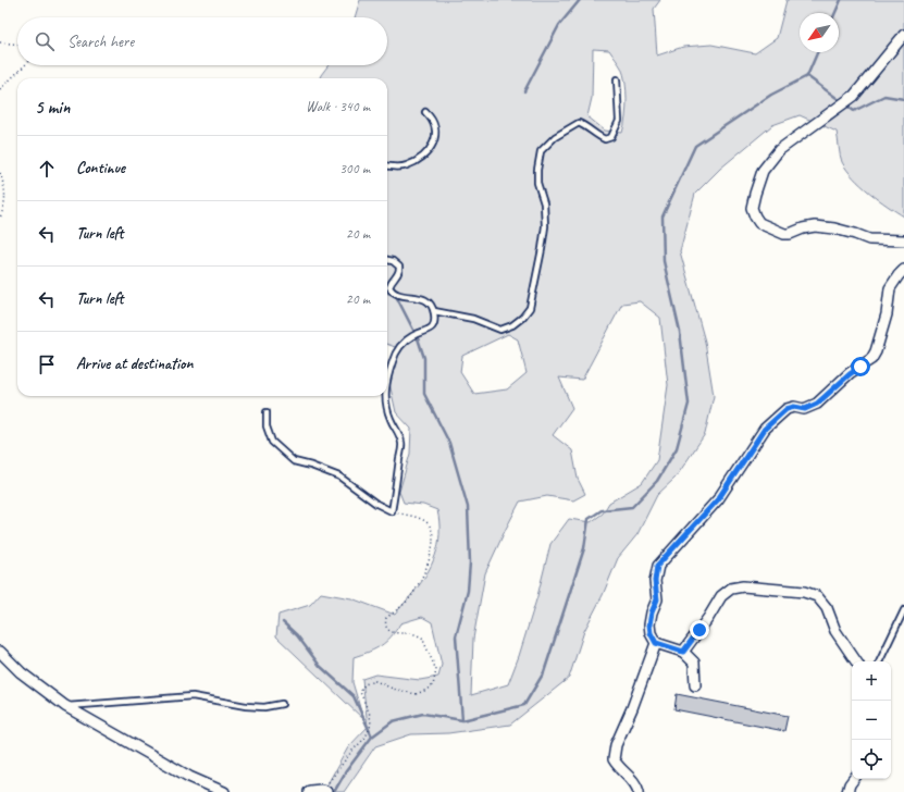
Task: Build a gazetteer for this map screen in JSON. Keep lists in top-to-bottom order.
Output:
{
  "north": "bottom left",
  "page": {
    "search": "Search here",
    "heading": ["5 min", "Walk · 340 m"],
    "list": [
      ["Continue", "300 m"],
      ["Turn left", "20 m"],
      ["Turn left", "20 m"],
      "Arrive at destination"
    ],
    "map_buttons": ["+", "−"]
  }
}
